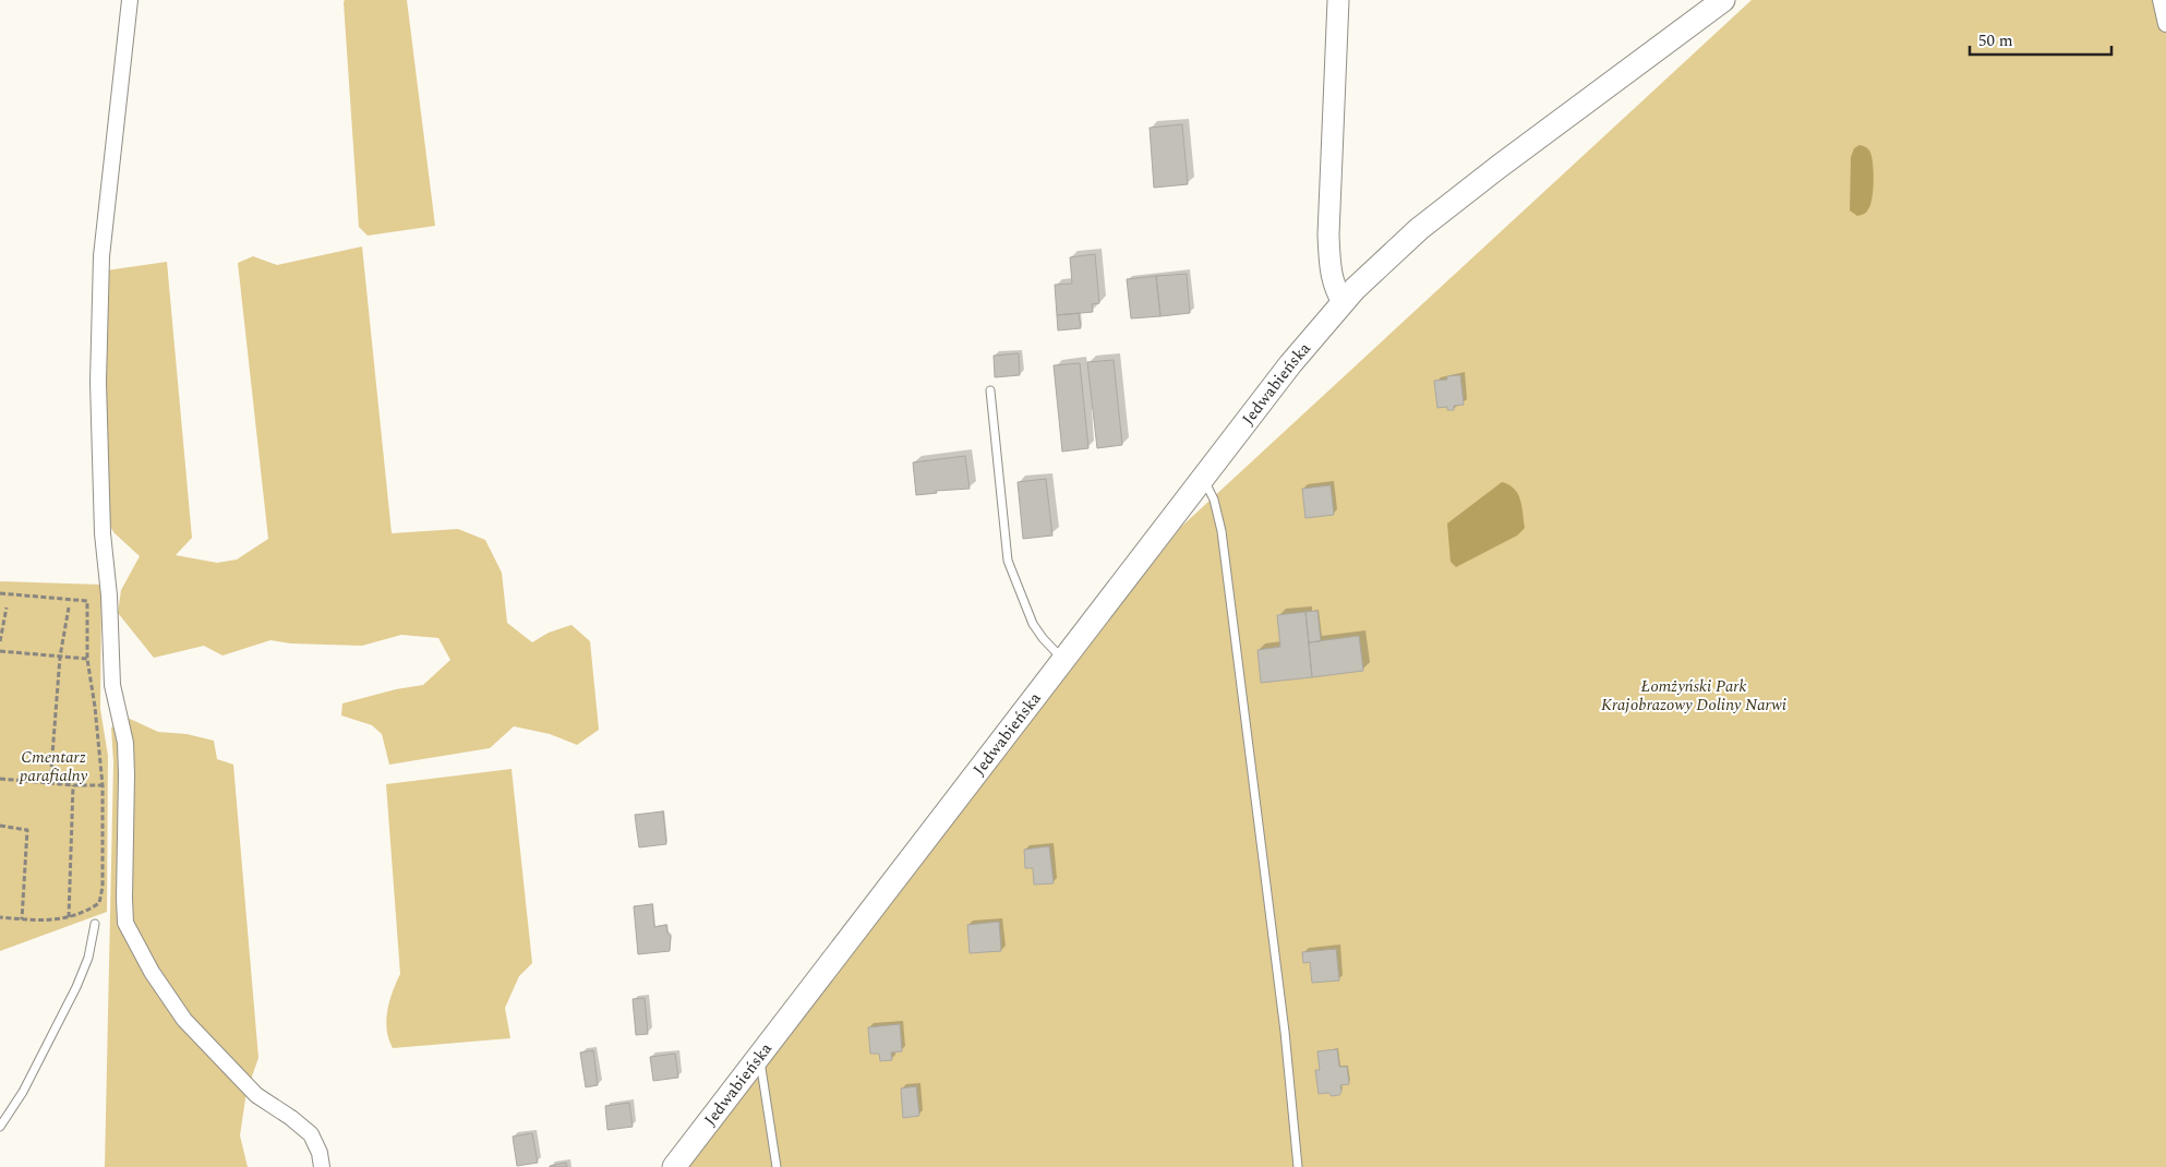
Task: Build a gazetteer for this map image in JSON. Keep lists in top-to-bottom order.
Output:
{
  "streets": {
    "main road": ["Jedwabieńska"]
  },
  "parks": ["Łomżyński Park Krajobrazowy Doliny Narwi", "Cmentarz parafialny"],
  "scale_bar": "50 m"
}
